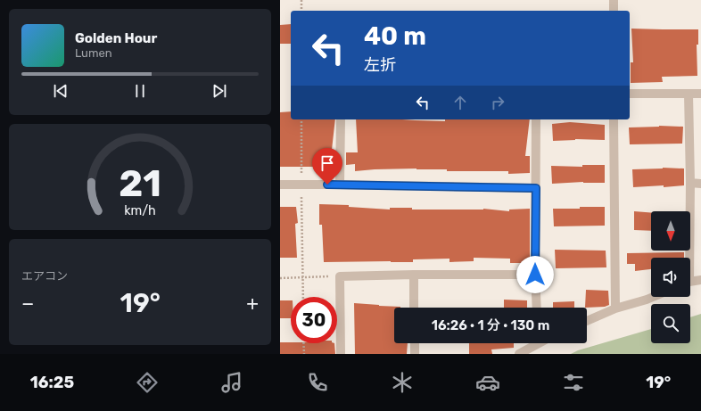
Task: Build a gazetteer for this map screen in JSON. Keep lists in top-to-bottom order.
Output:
{
  "north": "bottom",
  "page": {
    "turn": ["40 m", "左折"],
    "song": ["Golden Hour", "Lumen"],
    "tile": "エアコン",
    "heat": ["−", "19°", "+"],
    "limit": "30",
    "trip": "16:26 · 1 分 · 130 m",
    "tabs": ["16:25", "19°"],
    "gauge": ["21", "km/h"]
  }
}
